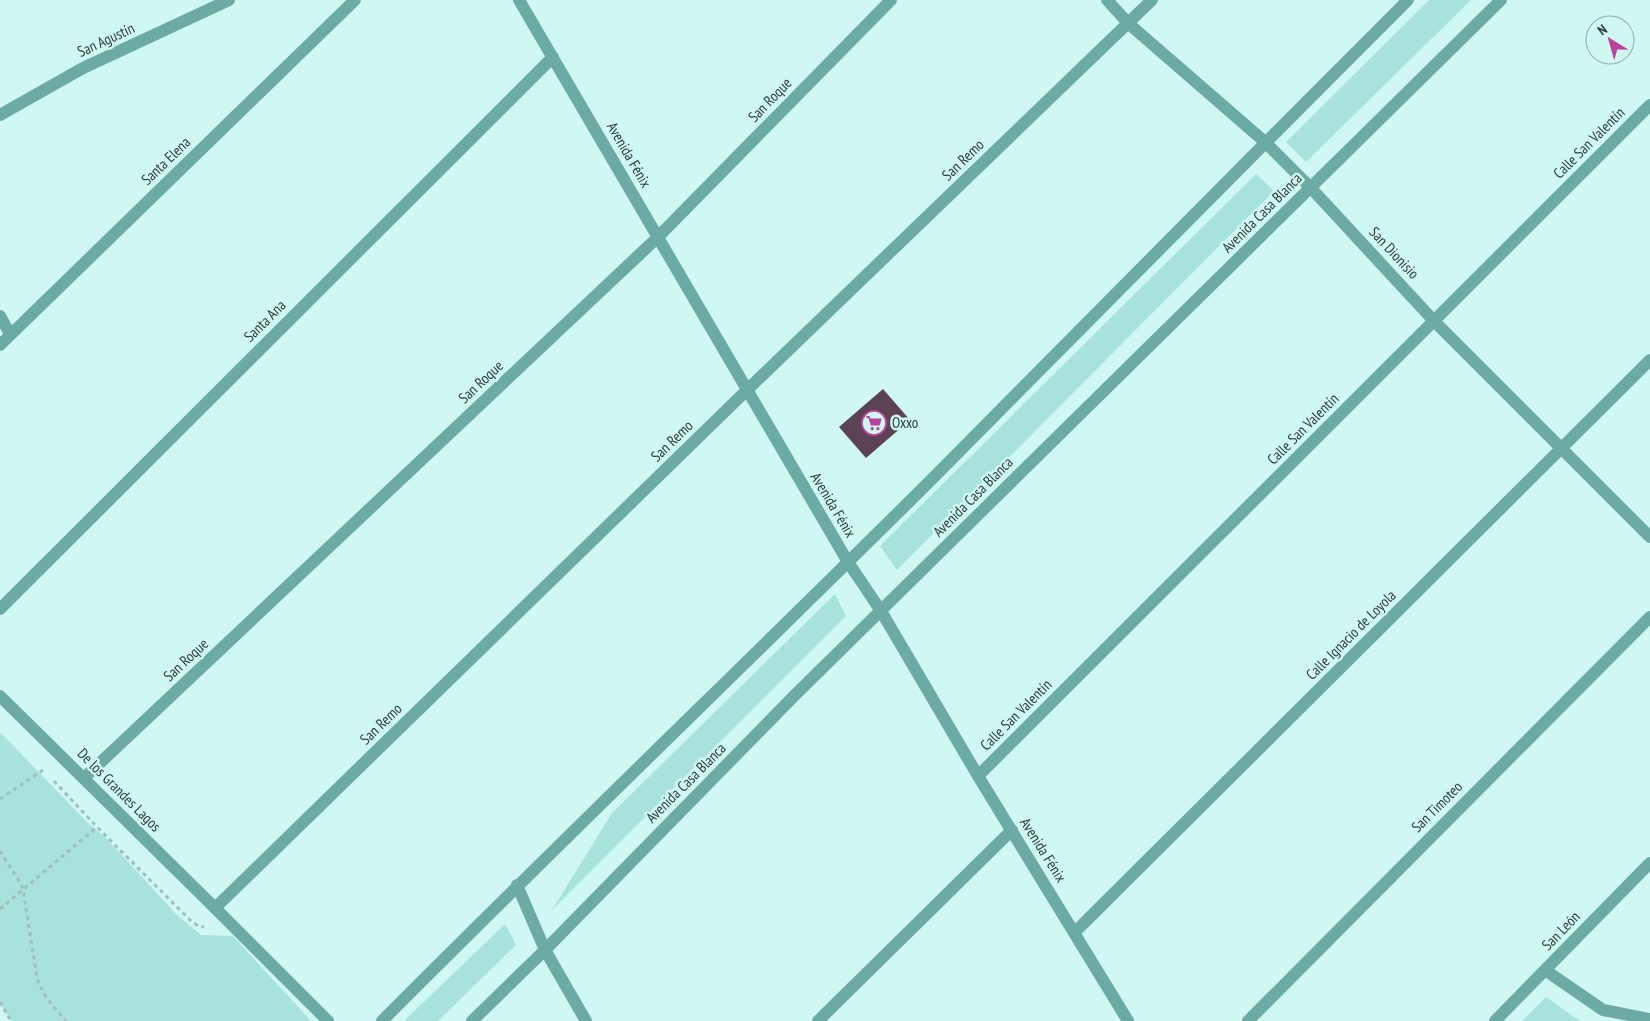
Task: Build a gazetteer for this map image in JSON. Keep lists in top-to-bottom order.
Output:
{
  "streets": {
    "street": [
      "San Agustín",
      "San Roque",
      "Calle San Valentín",
      "Avenida Fénix",
      "San Remo",
      "Santa Elena",
      "Avenida Casa Blanca",
      "San Dionisio",
      "Santa Ana",
      "Calle Ignacio de Loyola",
      "De los Grandes Lagos",
      "San Timoteo",
      "San León"
    ]
  },
  "crossings": [
    ["San Roque", "Avenida Fénix"],
    ["San Roque", "De los Grandes Lagos"],
    ["Calle San Valentín", "Avenida Fénix"],
    ["Calle San Valentín", "San Dionisio"],
    ["Avenida Fénix", "San Remo"],
    ["Avenida Fénix", "Avenida Casa Blanca"],
    ["Avenida Fénix", "Santa Ana"],
    ["Avenida Fénix", "Calle Ignacio de Loyola"],
    ["San Remo", "San Dionisio"],
    ["San Remo", "De los Grandes Lagos"],
    ["Avenida Casa Blanca", "San Dionisio"],
    ["San Dionisio", "Calle Ignacio de Loyola"]
  ],
  "places": {
    "supermarket": ["Oxxo"]
  },
  "north": "top left"
}
